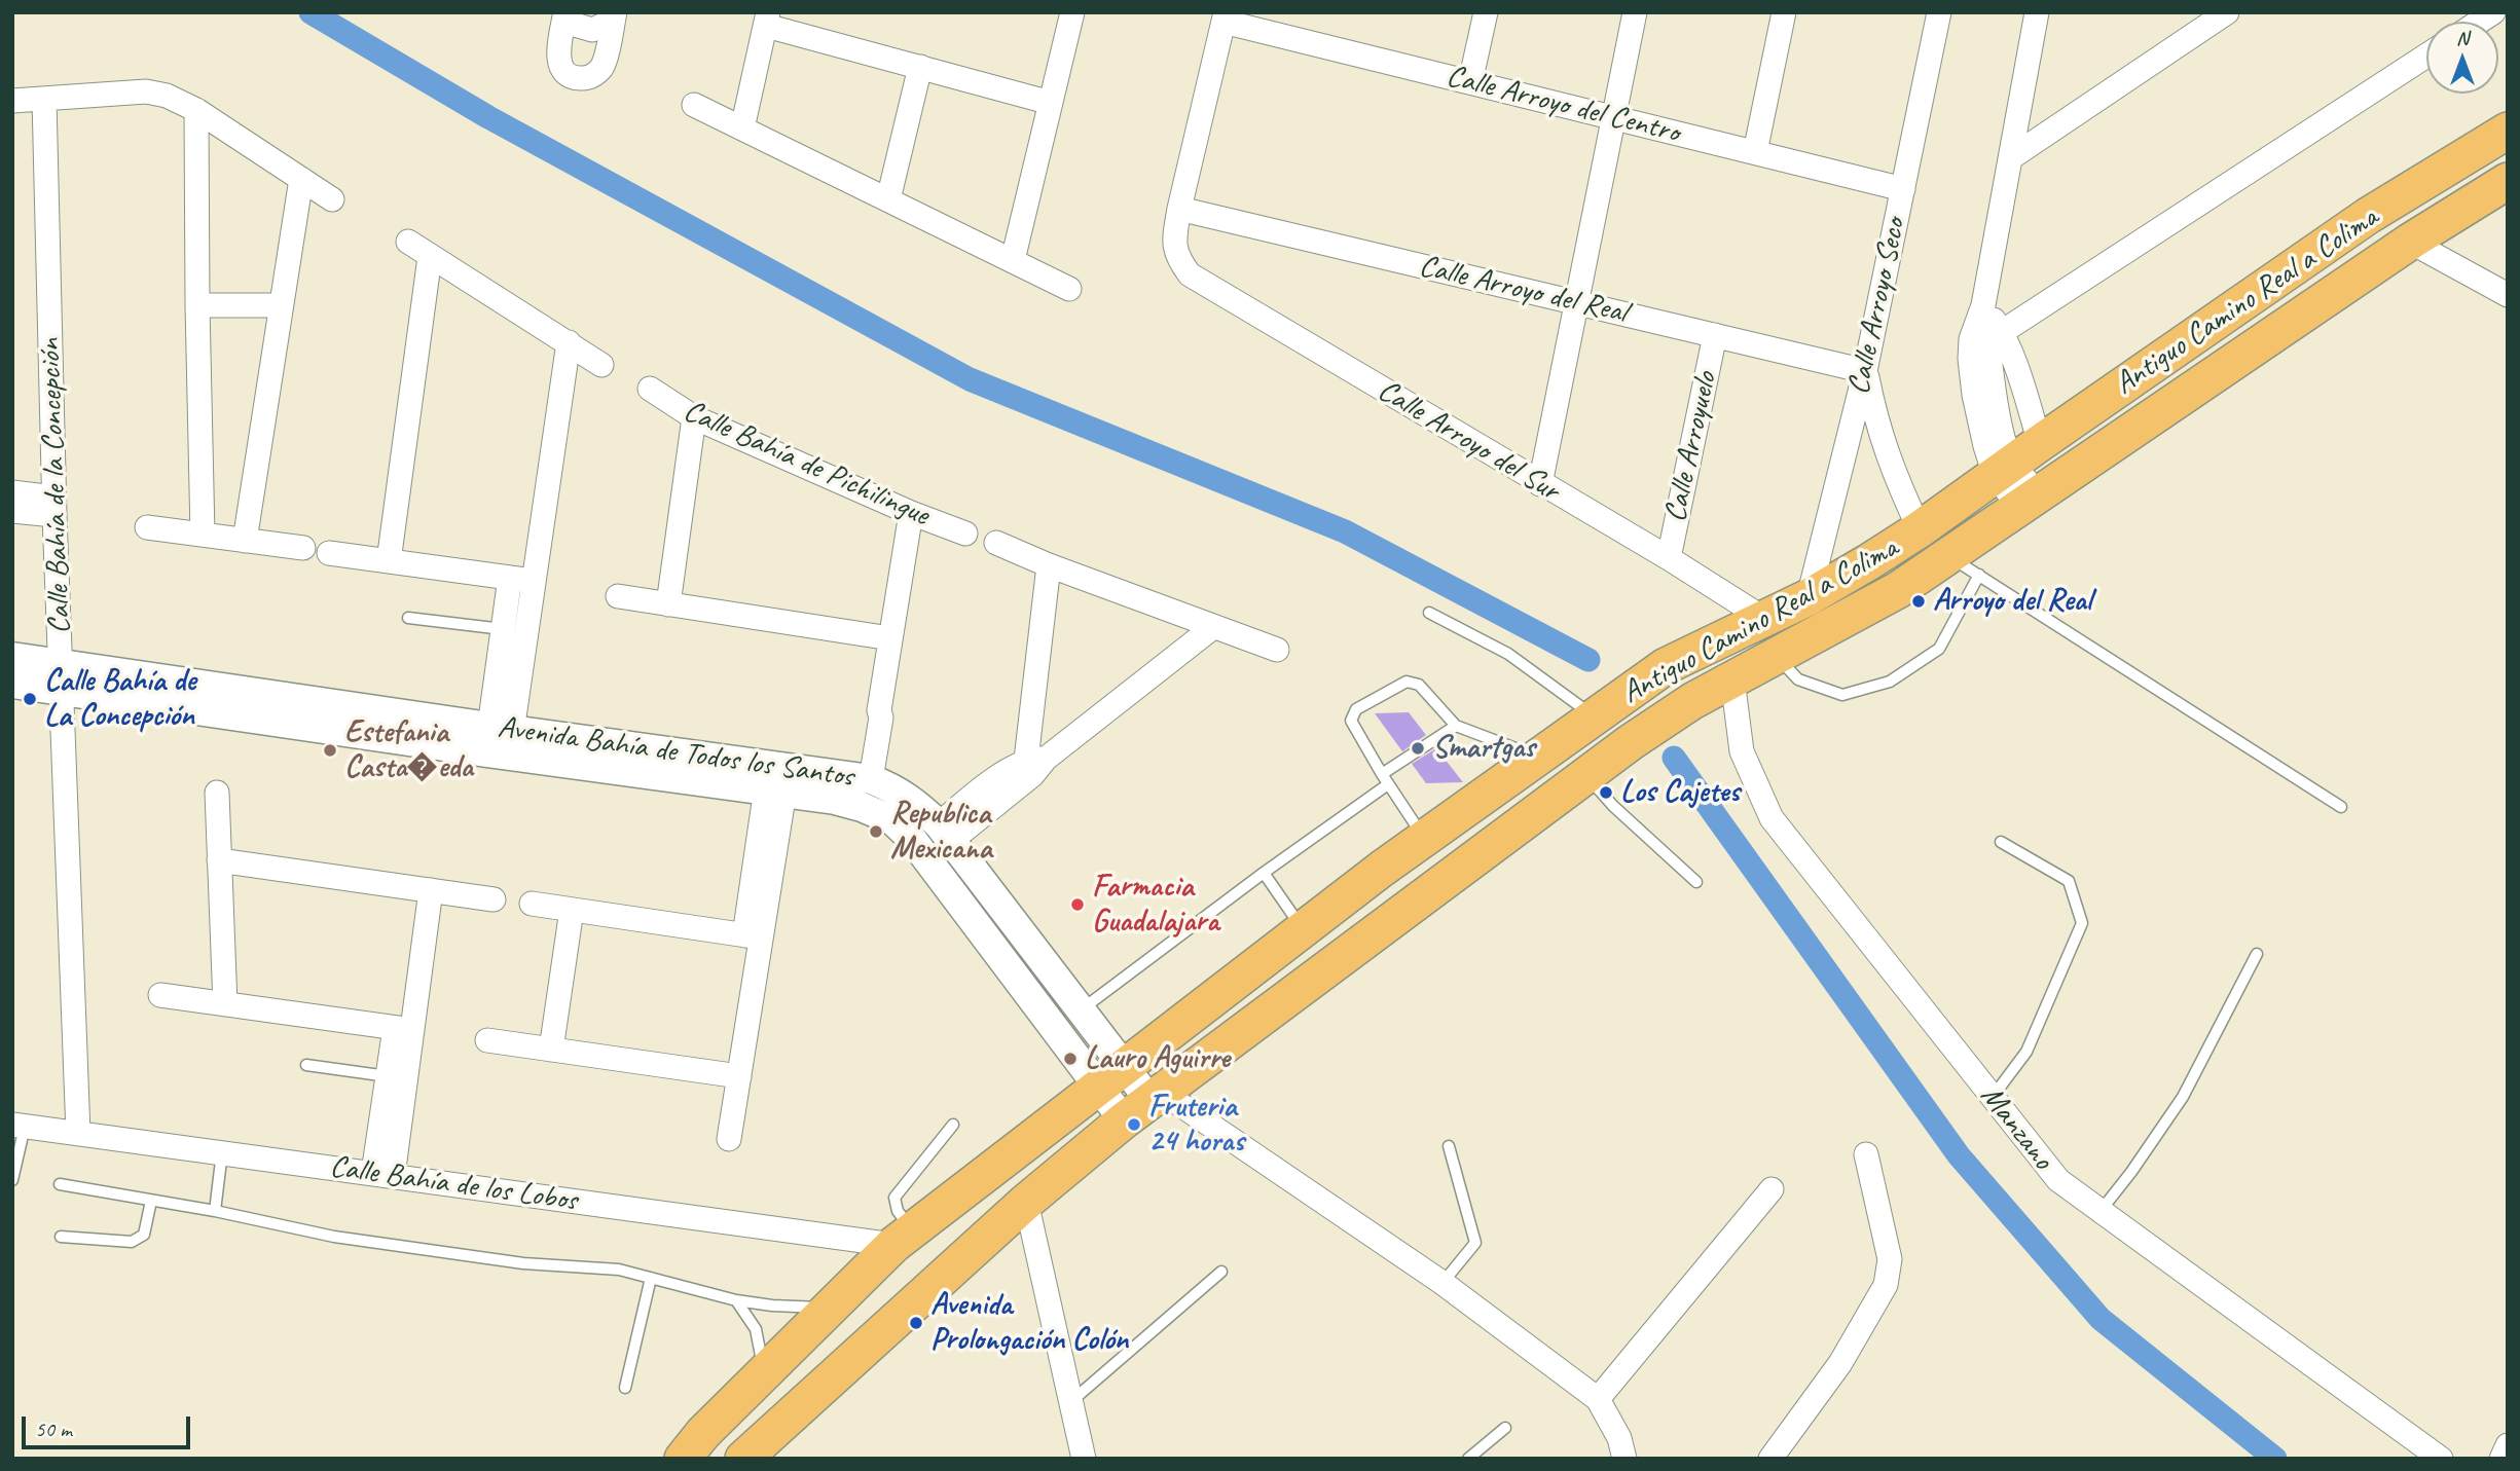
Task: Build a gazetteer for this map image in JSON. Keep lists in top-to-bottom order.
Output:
{
  "streets": {
    "main road": ["Antiguo Camino Real a Colima"],
    "street": [
      "Calle Arroyo del Centro",
      "Calle Arroyo del Real",
      "Calle Arroyo Seco",
      "Calle Arroyo del Sur",
      "Calle Arroyuelo",
      "Calle Bahía de Pichilingue",
      "Calle Bahía de la Concepción",
      "Avenida Bahía de Todos los Santos",
      "Manzano",
      "Calle Bahía de los Lobos"
    ]
  },
  "crossings": [
    ["Calle Arroyo del Centro", "Calle Arroyo Seco"],
    ["Calle Arroyo del Real", "Calle Arroyo Seco"],
    ["Calle Arroyo del Real", "Calle Arroyo del Sur"],
    ["Calle Arroyo del Real", "Calle Arroyuelo"],
    ["Antiguo Camino Real a Colima", "Calle Arroyo Seco"],
    ["Antiguo Camino Real a Colima", "Calle Arroyo del Sur"],
    ["Antiguo Camino Real a Colima", "Avenida Bahía de Todos los Santos"],
    ["Antiguo Camino Real a Colima", "Manzano"],
    ["Antiguo Camino Real a Colima", "Calle Bahía de los Lobos"],
    ["Calle Arroyo del Sur", "Calle Arroyuelo"],
    ["Calle Bahía de la Concepción", "Avenida Bahía de Todos los Santos"],
    ["Calle Bahía de la Concepción", "Calle Bahía de los Lobos"]
  ],
  "places": [
    "Arroyo del Real",
    "Calle Bahía de La Concepción",
    "Smartgas",
    "Estefania Casta�eda",
    "Los Cajetes",
    "Republica Mexicana",
    "Farmacia Guadalajara",
    "Lauro Aguirre",
    "Fruteria 24 horas",
    "Avenida Prolongación Colón"
  ],
  "scale_bar": "50 m",
  "north": "top"
}
